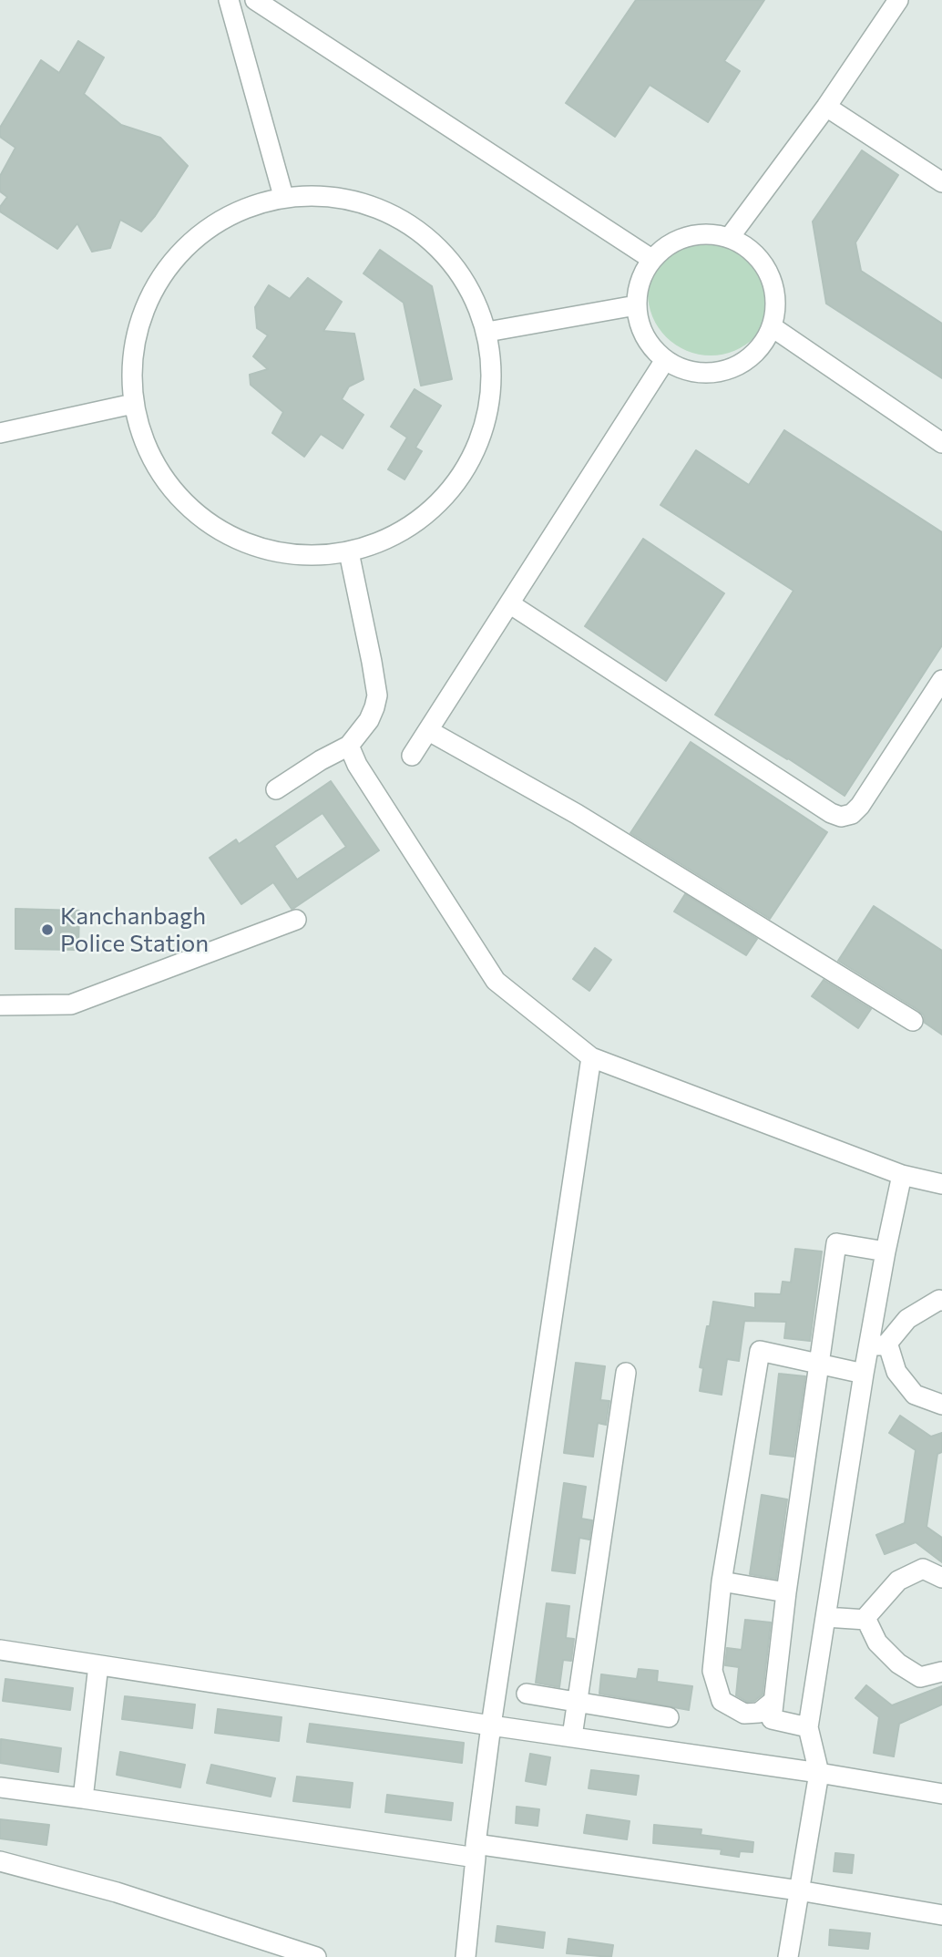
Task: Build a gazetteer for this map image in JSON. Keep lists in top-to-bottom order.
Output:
{
  "places": ["Kanchanbagh Police Station"]
}
